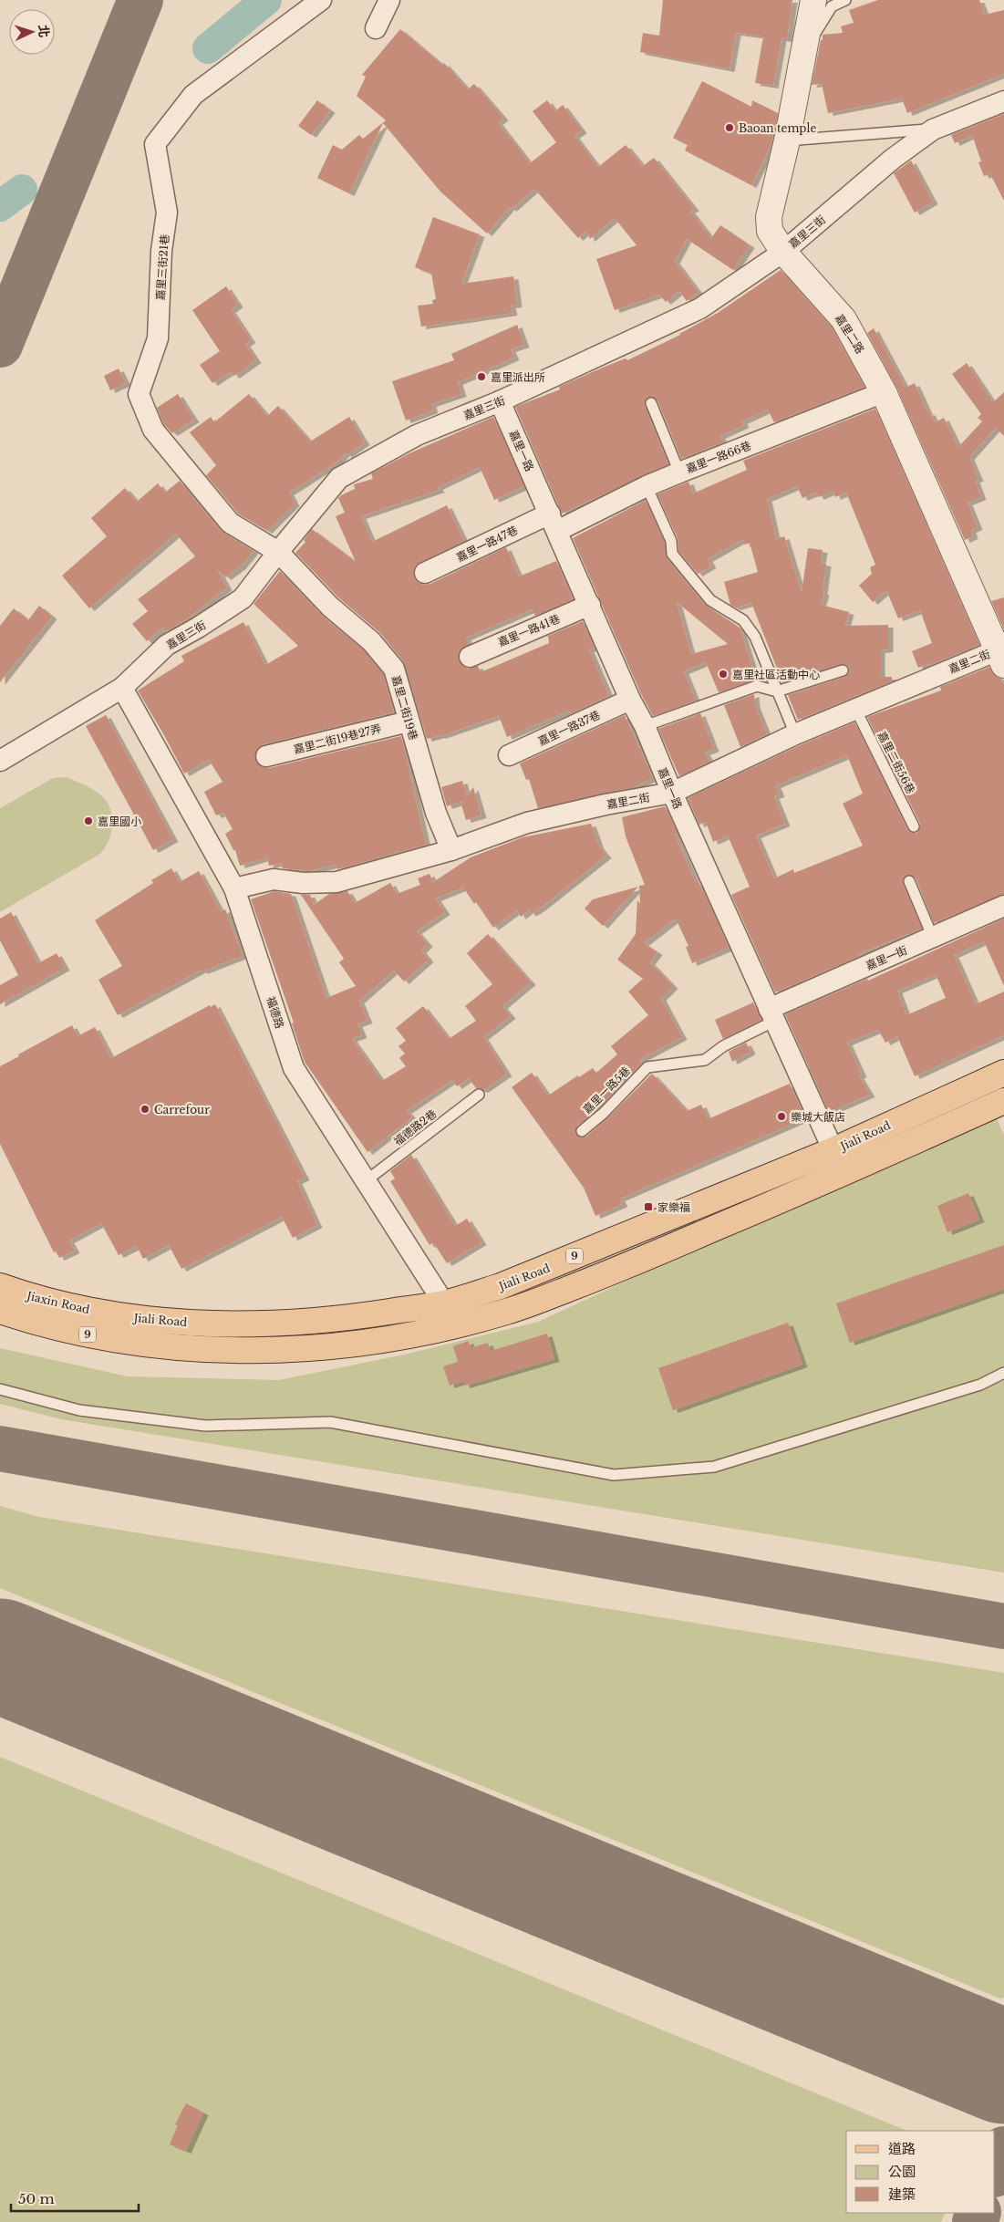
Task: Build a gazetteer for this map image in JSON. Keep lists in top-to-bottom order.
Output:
{
  "streets": {
    "main road": ["Jiali Road", "9", "Jiaxin Road"],
    "street": [
      "嘉里三街",
      "嘉里三街21巷",
      "嘉里二路",
      "嘉里一路",
      "嘉里一路66巷",
      "嘉里一路47巷",
      "嘉里一路41巷",
      "嘉里二街",
      "嘉里二街19巷",
      "嘉里一路37巷",
      "嘉里二街19巷27弄",
      "嘉里一街",
      "福德路"
    ],
    "lane": ["嘉里二街56巷", "嘉里一路5巷", "福德路2巷"]
  },
  "crossings": [
    ["嘉里三街", "嘉里三街21巷"],
    ["嘉里三街", "嘉里二路"],
    ["嘉里三街", "嘉里一路"],
    ["嘉里三街", "嘉里二街19巷"],
    ["嘉里三街", "福德路"],
    ["嘉里三街21巷", "嘉里二街19巷"],
    ["嘉里二路", "嘉里一路66巷"],
    ["嘉里二路", "嘉里二街"],
    ["嘉里一路", "嘉里一路66巷"],
    ["嘉里一路", "嘉里一路47巷"],
    ["嘉里一路", "嘉里一路41巷"],
    ["嘉里一路", "嘉里二街"],
    ["嘉里一路", "嘉里一路37巷"],
    ["嘉里一路", "嘉里一街"],
    ["嘉里一路", "嘉里一路5巷"],
    ["嘉里一路", "Jiali Road"],
    ["嘉里一路", "9"],
    ["嘉里一路66巷", "嘉里一路47巷"],
    ["嘉里二街", "嘉里二街19巷"],
    ["嘉里二街", "嘉里二街56巷"],
    ["嘉里二街", "福德路"],
    ["嘉里二街19巷", "嘉里二街19巷27弄"],
    ["嘉里一街", "嘉里一路5巷"],
    ["福德路", "福德路2巷"],
    ["福德路", "Jiali Road"],
    ["福德路", "9"],
    ["福德路", "Jiaxin Road"],
    ["Jiali Road", "Jiaxin Road"],
    ["9", "Jiaxin Road"]
  ],
  "places": {
    "other": [
      "Baoan temple",
      "嘉里派出所",
      "嘉里社區活動中心",
      "嘉里國小",
      "Carrefour",
      "樂城大飯店"
    ],
    "transit": ["家樂福"]
  },
  "legend": ["道路", "公園", "建築"],
  "scale_bar": "50 m",
  "north": "right"
}
